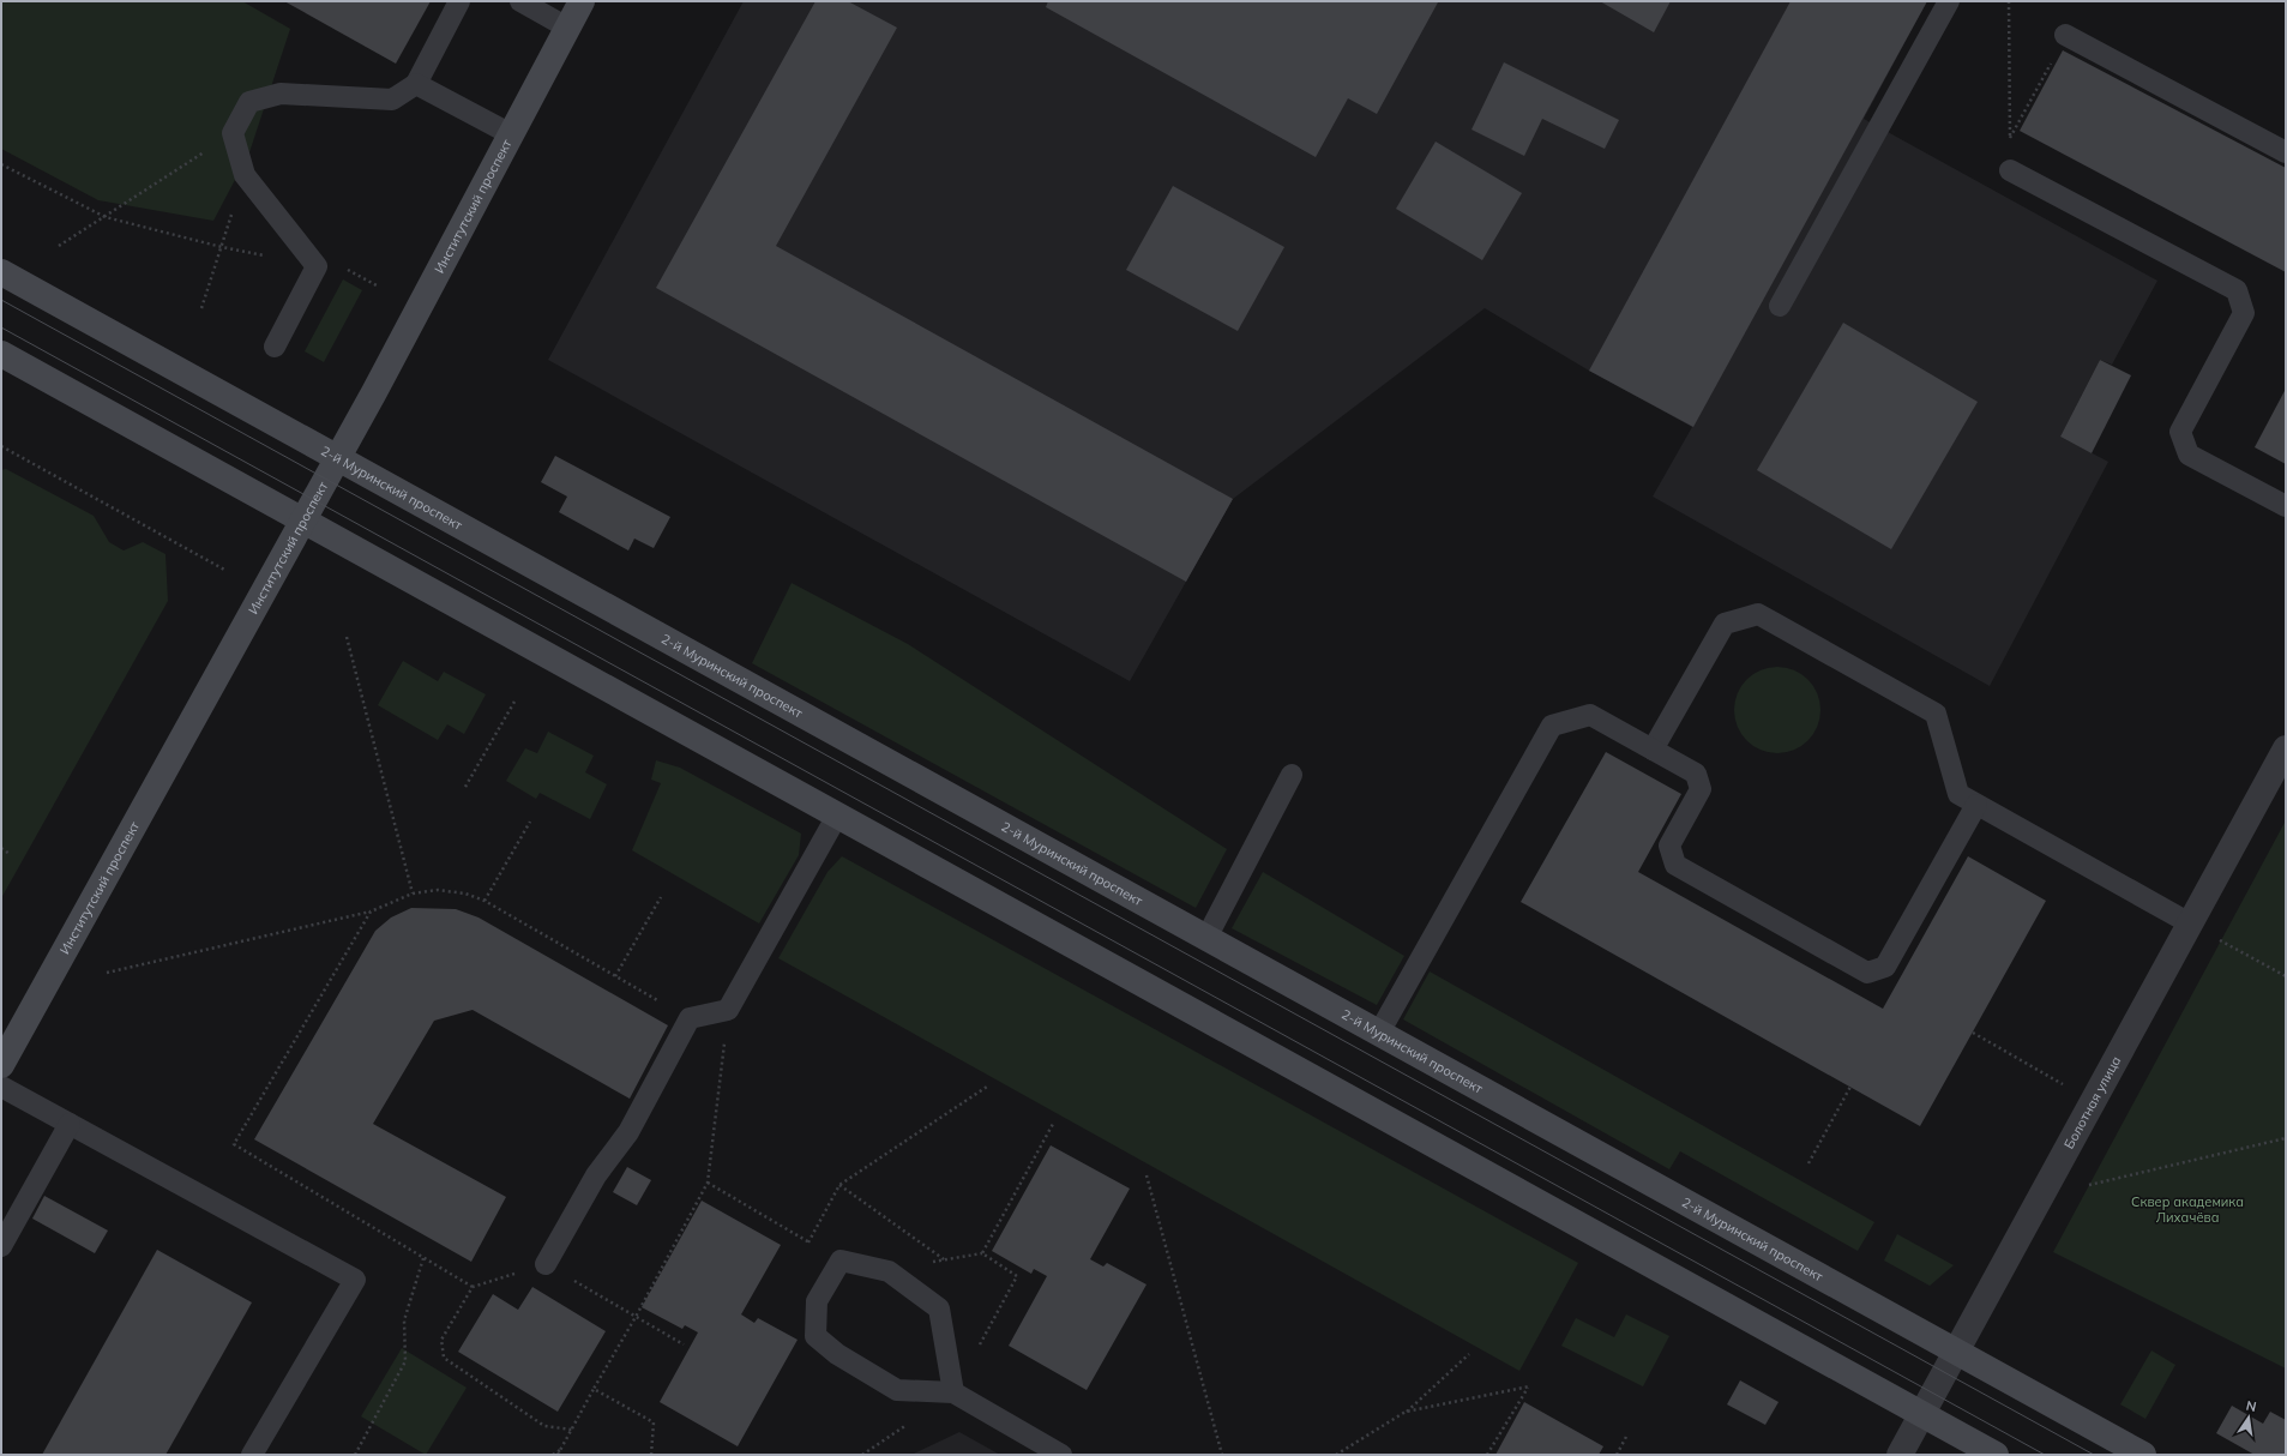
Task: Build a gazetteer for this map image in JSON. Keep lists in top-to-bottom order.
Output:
{
  "streets": {
    "main road": ["Институтский проспект", "2-й Муринский проспект"],
    "street": ["Болотная улица"]
  },
  "crossings": [
    ["Институтский проспект", "2-й Муринский проспект"],
    ["2-й Муринский проспект", "Болотная улица"]
  ],
  "parks": ["Сквер академика Лихачёва"],
  "north": "top"
}
